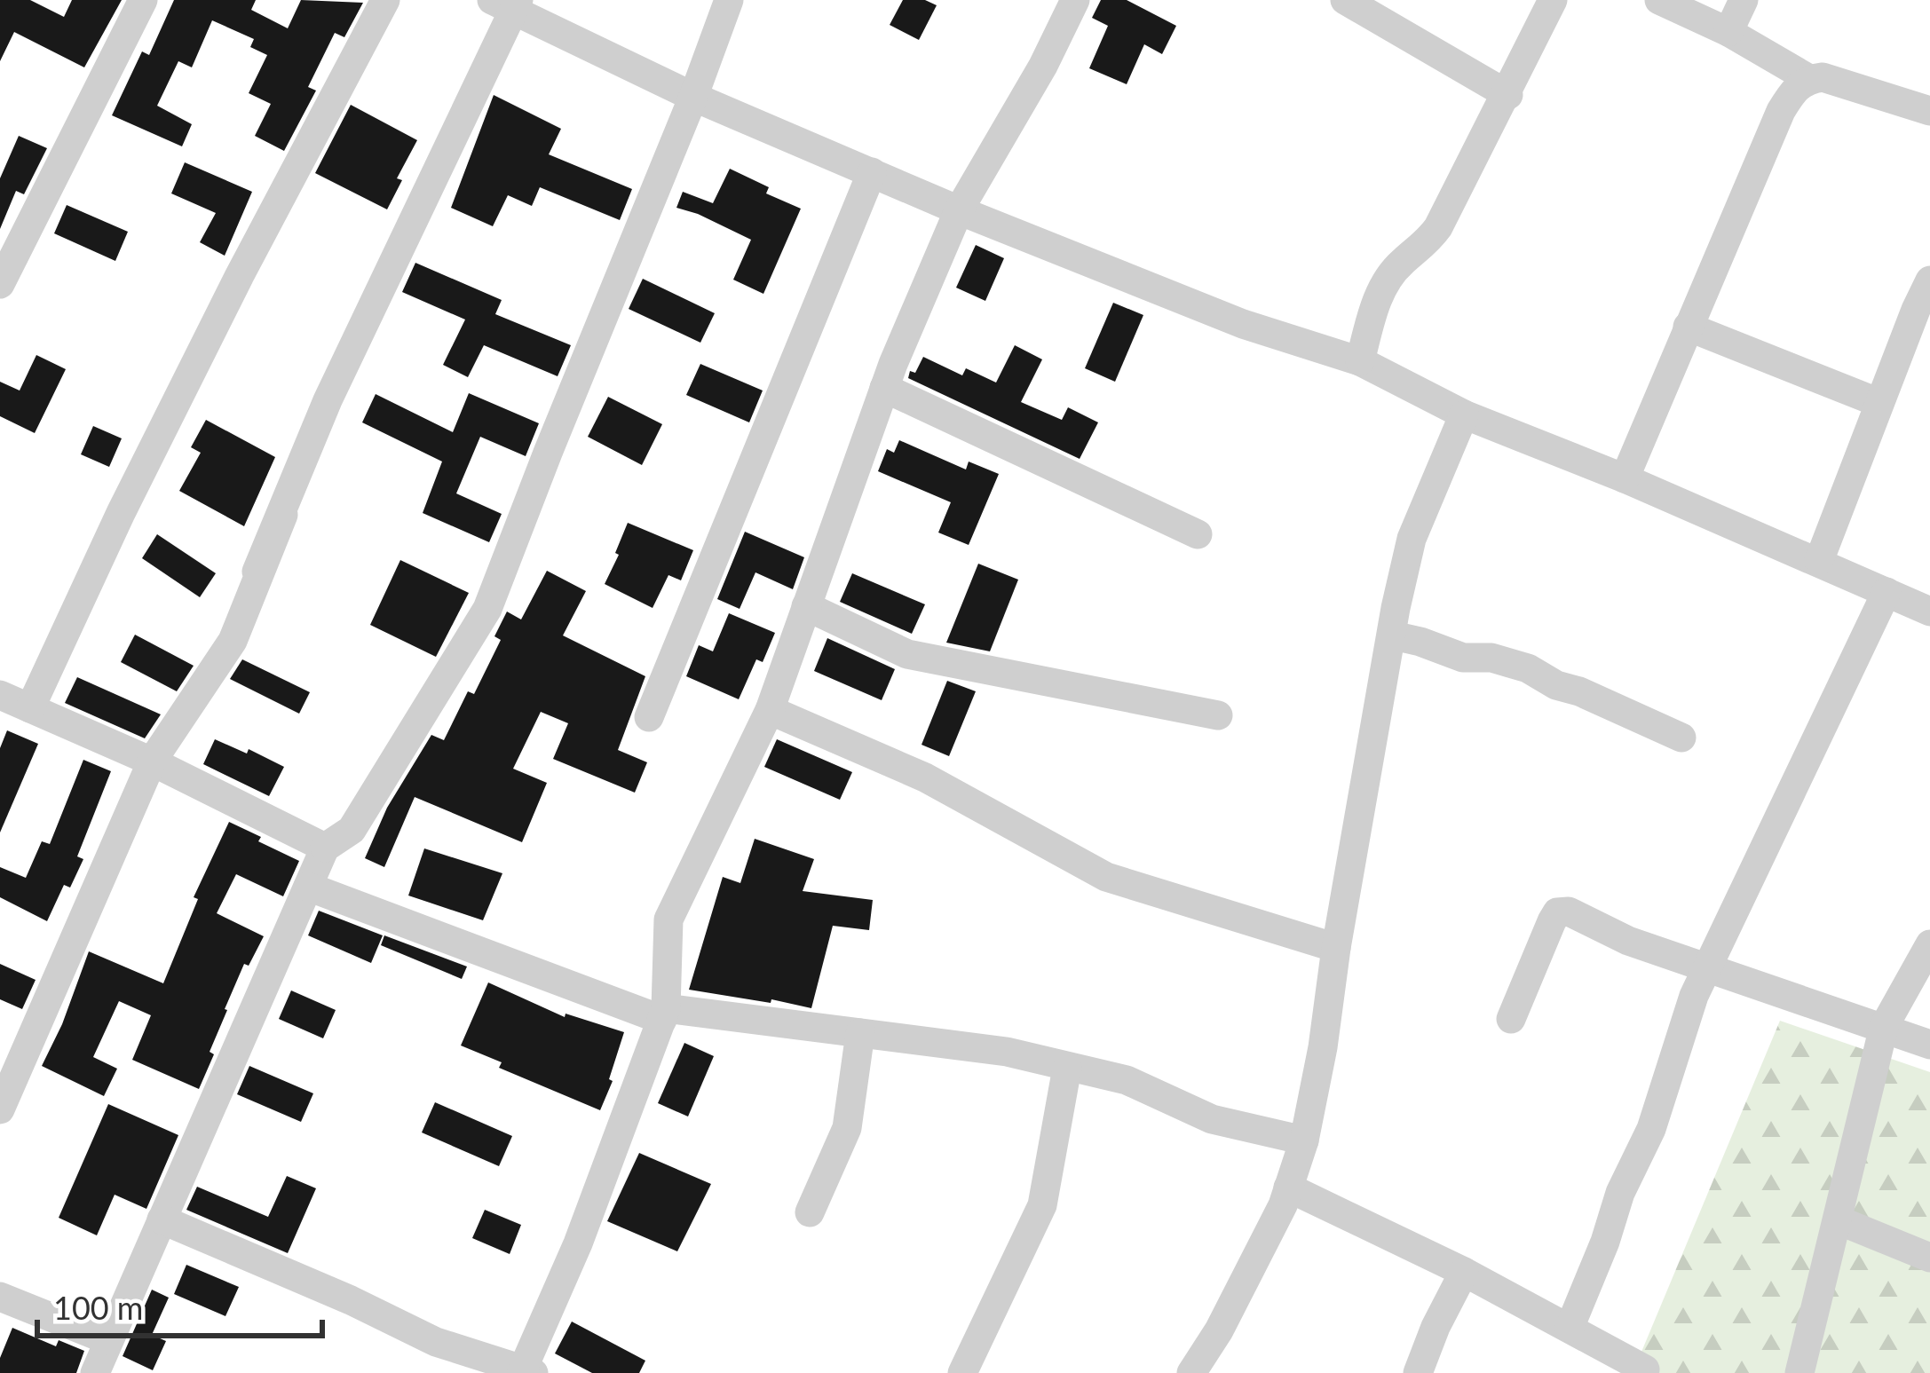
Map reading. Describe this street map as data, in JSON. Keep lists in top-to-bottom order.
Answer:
{
  "scale_bar": "100 m"
}
